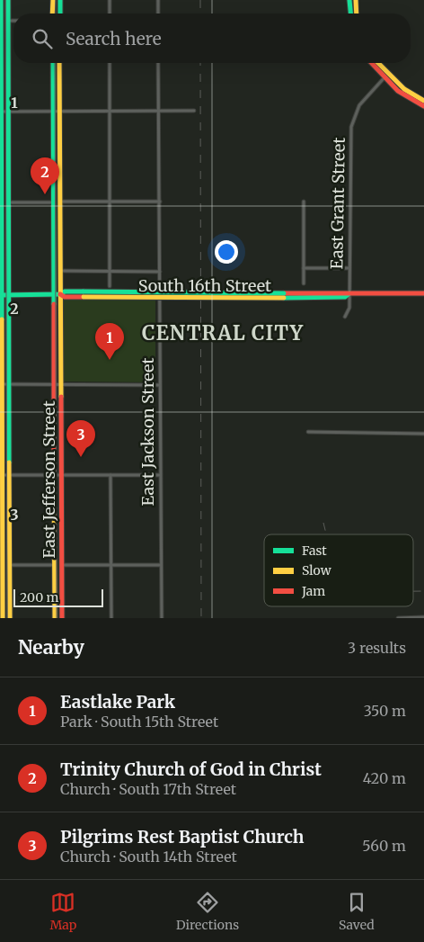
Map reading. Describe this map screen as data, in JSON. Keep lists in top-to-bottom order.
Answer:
{
  "streets": {
    "main road": ["South 16th Street", "East Jefferson Street"],
    "street": ["East Grant Street", "East Jackson Street"]
  },
  "crossings": [
    ["East Grant Street", "South 16th Street"],
    ["South 16th Street", "East Jefferson Street"]
  ],
  "districts": ["CENTRAL CITY"],
  "legend": ["Fast", "Slow", "Jam"],
  "scale_bar": "200 m",
  "page": {
    "search": "Search here",
    "pins": ["2", "1", "3"],
    "scale": "200 m",
    "heading": ["Nearby", "3 results"],
    "list": [
      {
        "mark": "1",
        "name": "Eastlake Park",
        "note": "Park · South 15th Street",
        "value": "350 m"
      },
      {
        "mark": "2",
        "name": "Trinity Church of God in Christ",
        "note": "Church · South 17th Street",
        "value": "420 m"
      },
      {
        "mark": "3",
        "name": "Pilgrims Rest Baptist Church",
        "note": "Church · South 14th Street",
        "value": "560 m"
      }
    ],
    "nav": ["Map", "Directions", "Saved"]
  },
  "grid": {
    "rows": ["1", "2", "3"]
  }
}
